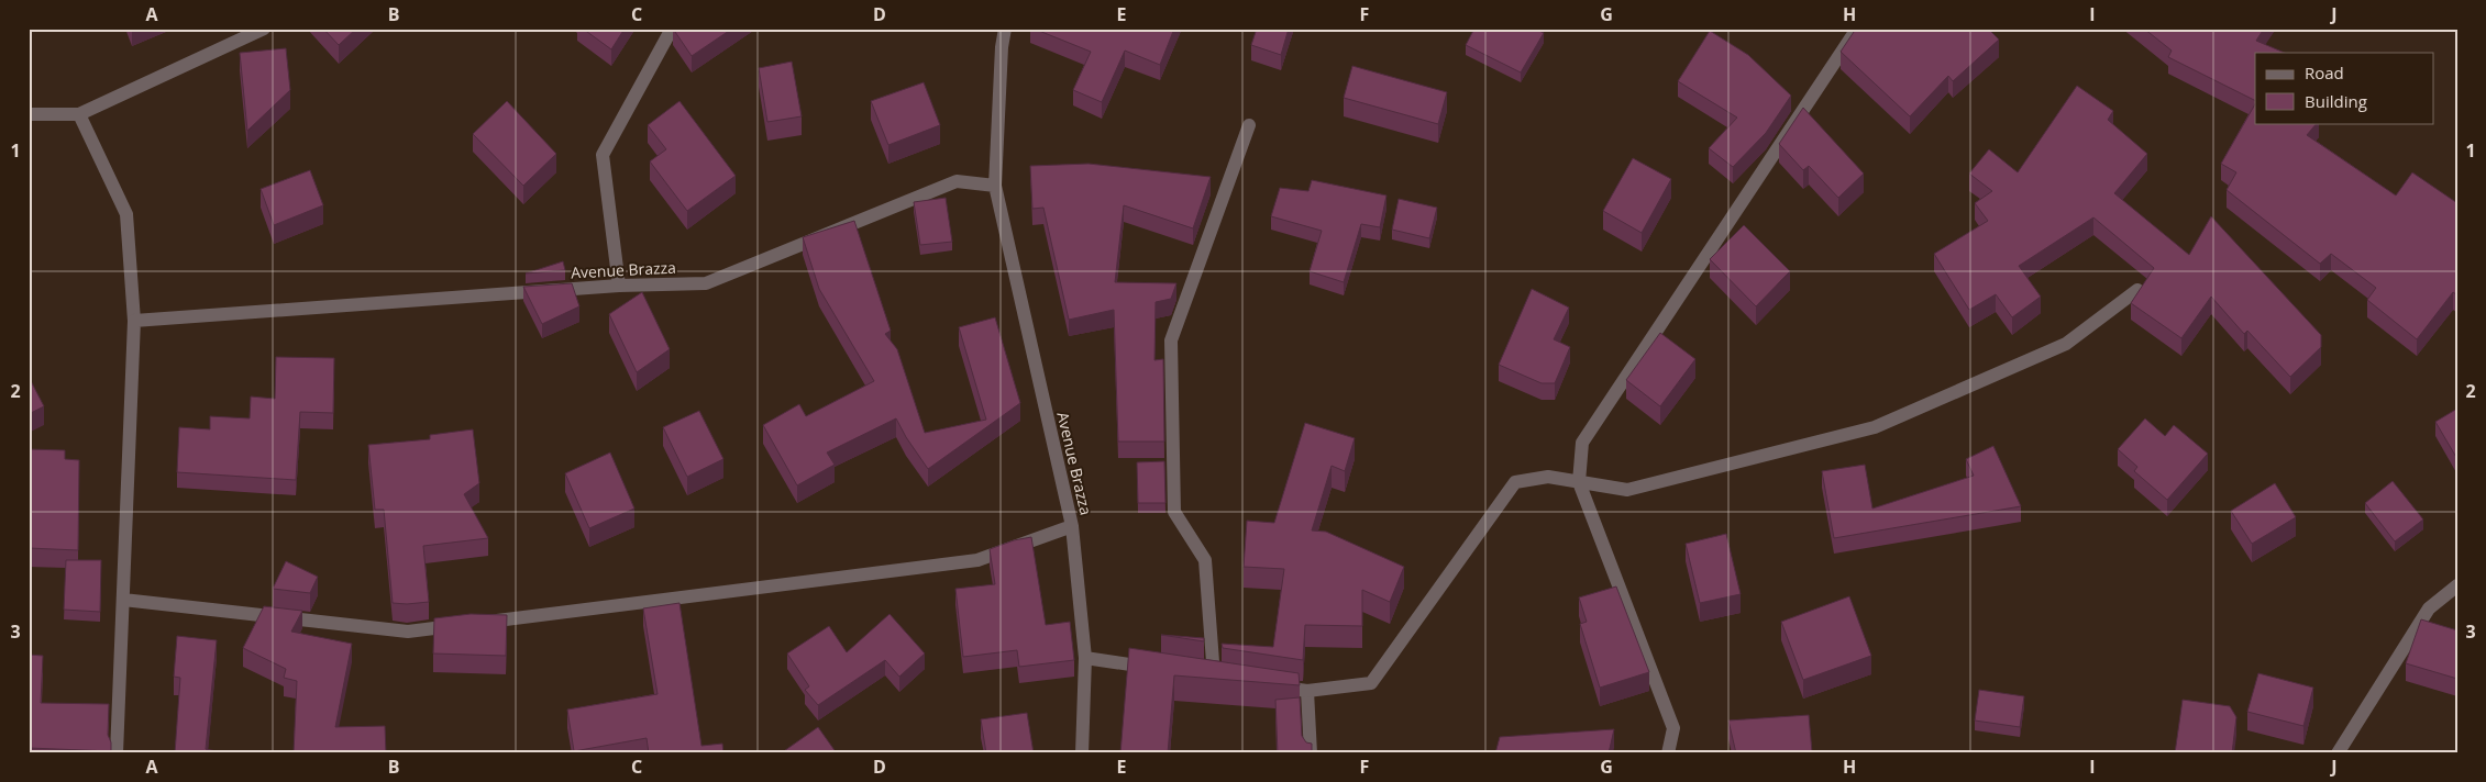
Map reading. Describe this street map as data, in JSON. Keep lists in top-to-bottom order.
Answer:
{
  "streets": {
    "street": ["Avenue Brazza"]
  },
  "legend": ["Road", "Building"],
  "grid": {
    "columns": [
      "A",
      "B",
      "C",
      "D",
      "E",
      "F",
      "G",
      "H",
      "I",
      "J"
    ],
    "rows": ["1", "2", "3"]
  }
}
